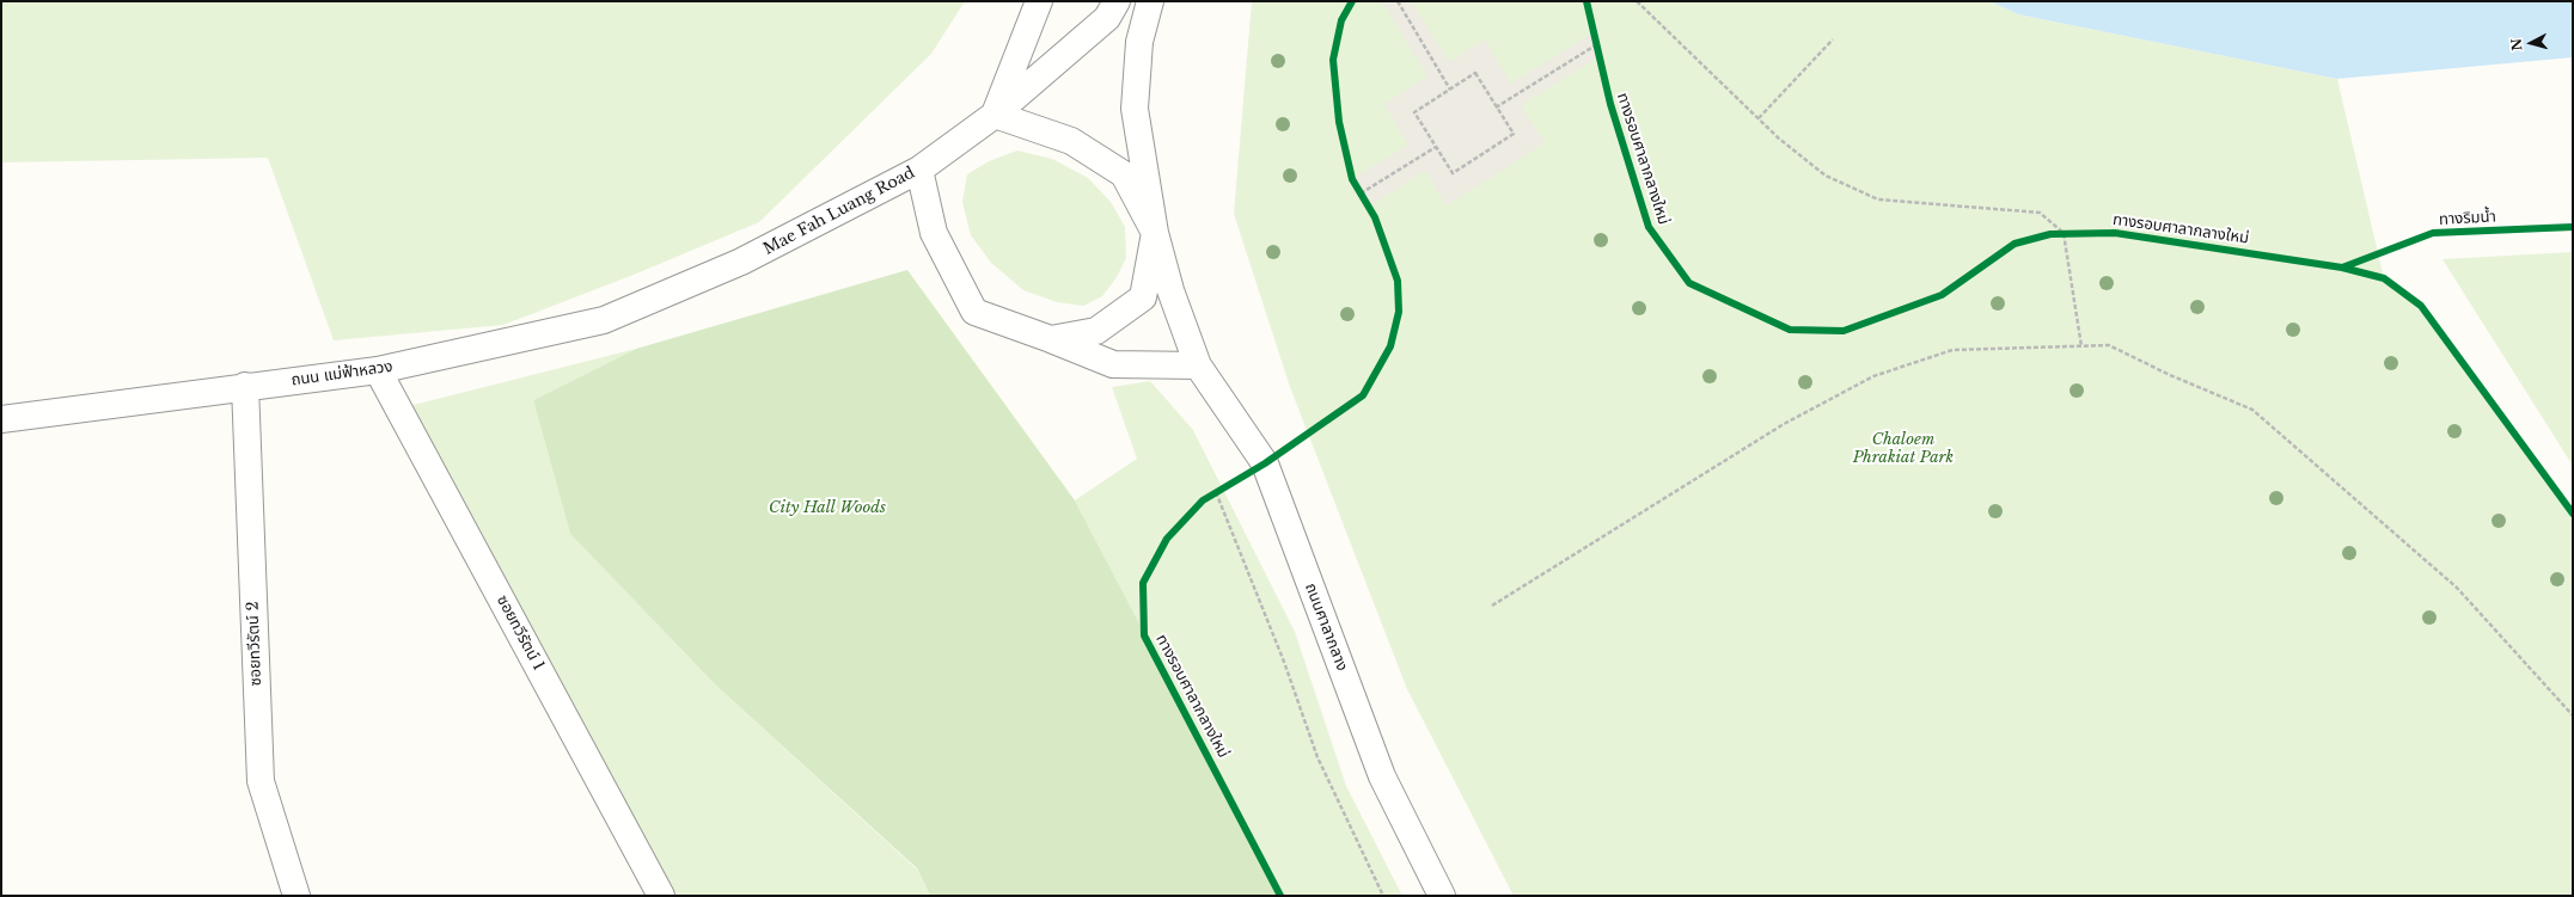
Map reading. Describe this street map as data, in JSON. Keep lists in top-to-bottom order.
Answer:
{
  "streets": {
    "street": [
      "Mae Fah Luang Road",
      "ถนน แม่ฟ้าหลวง",
      "ถนนศาลากลาง",
      "ซอยทวีรัตน์ 1",
      "ซอยทวีรัตน์ 2"
    ],
    "cycle path": ["ทางรอบศาลากลางใหม่", "ทางริมน้ำ"]
  },
  "crossings": [
    ["Mae Fah Luang Road", "ถนน แม่ฟ้าหลวง"],
    ["ถนน แม่ฟ้าหลวง", "ซอยทวีรัตน์ 1"],
    ["ถนน แม่ฟ้าหลวง", "ซอยทวีรัตน์ 2"]
  ],
  "parks": ["Chaloem Phrakiat Park", "City Hall Woods"],
  "north": "left"
}
